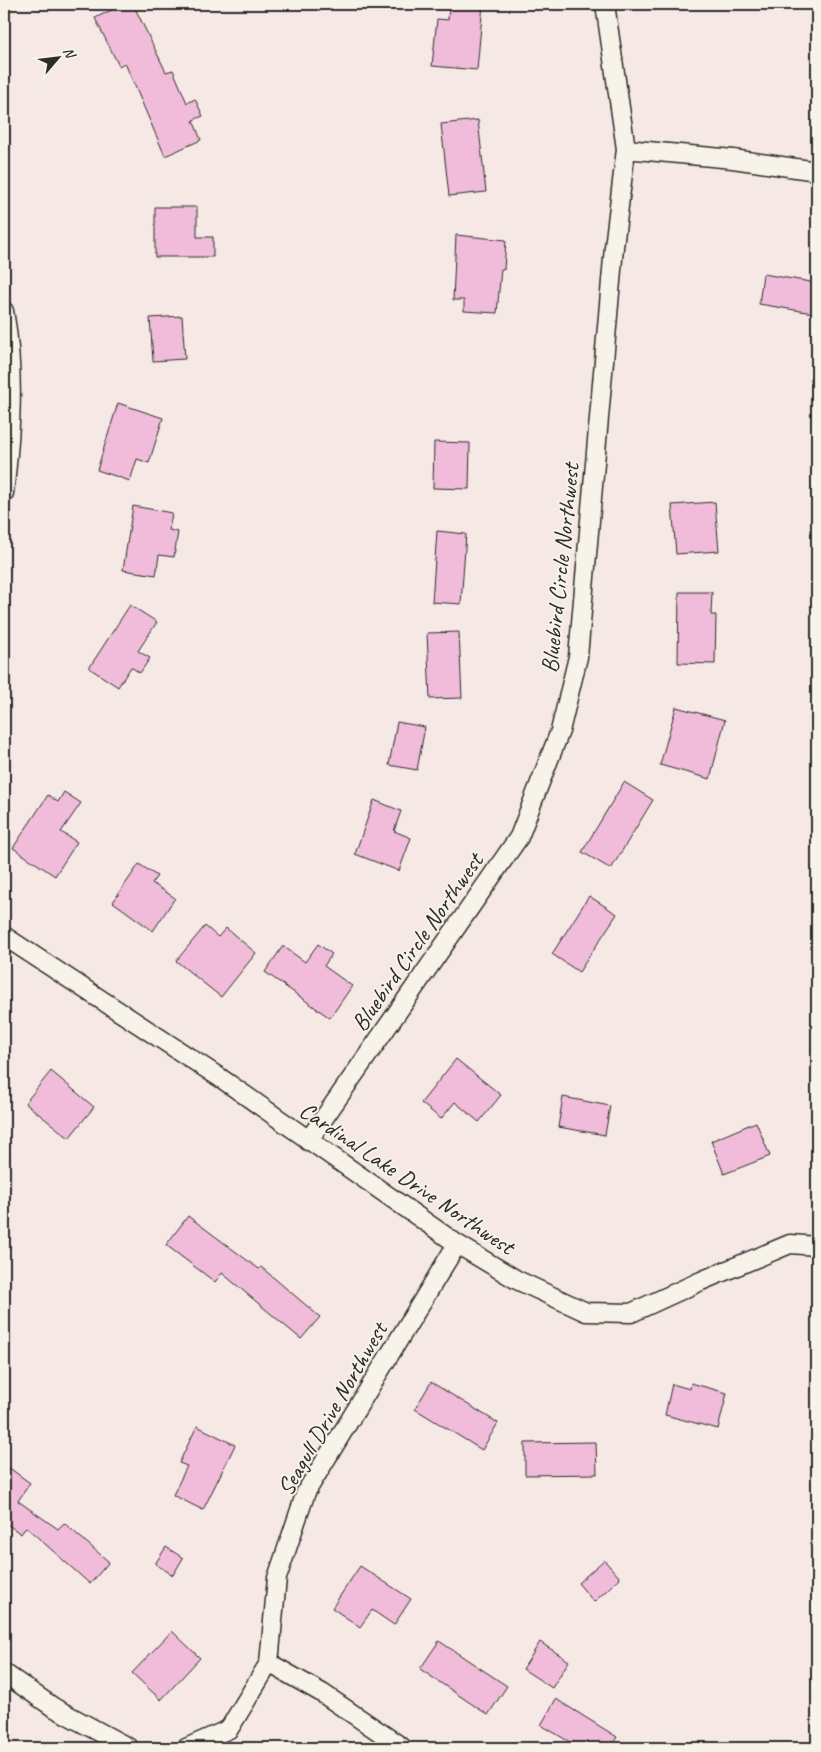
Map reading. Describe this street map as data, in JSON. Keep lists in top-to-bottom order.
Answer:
{
  "streets": {
    "street": ["Bluebird Circle Northwest", "Cardinal Lake Drive Northwest", "Seagull Drive Northwest"]
  },
  "crossings": [
    ["Bluebird Circle Northwest", "Cardinal Lake Drive Northwest"],
    ["Cardinal Lake Drive Northwest", "Seagull Drive Northwest"]
  ],
  "north": "top right"
}
